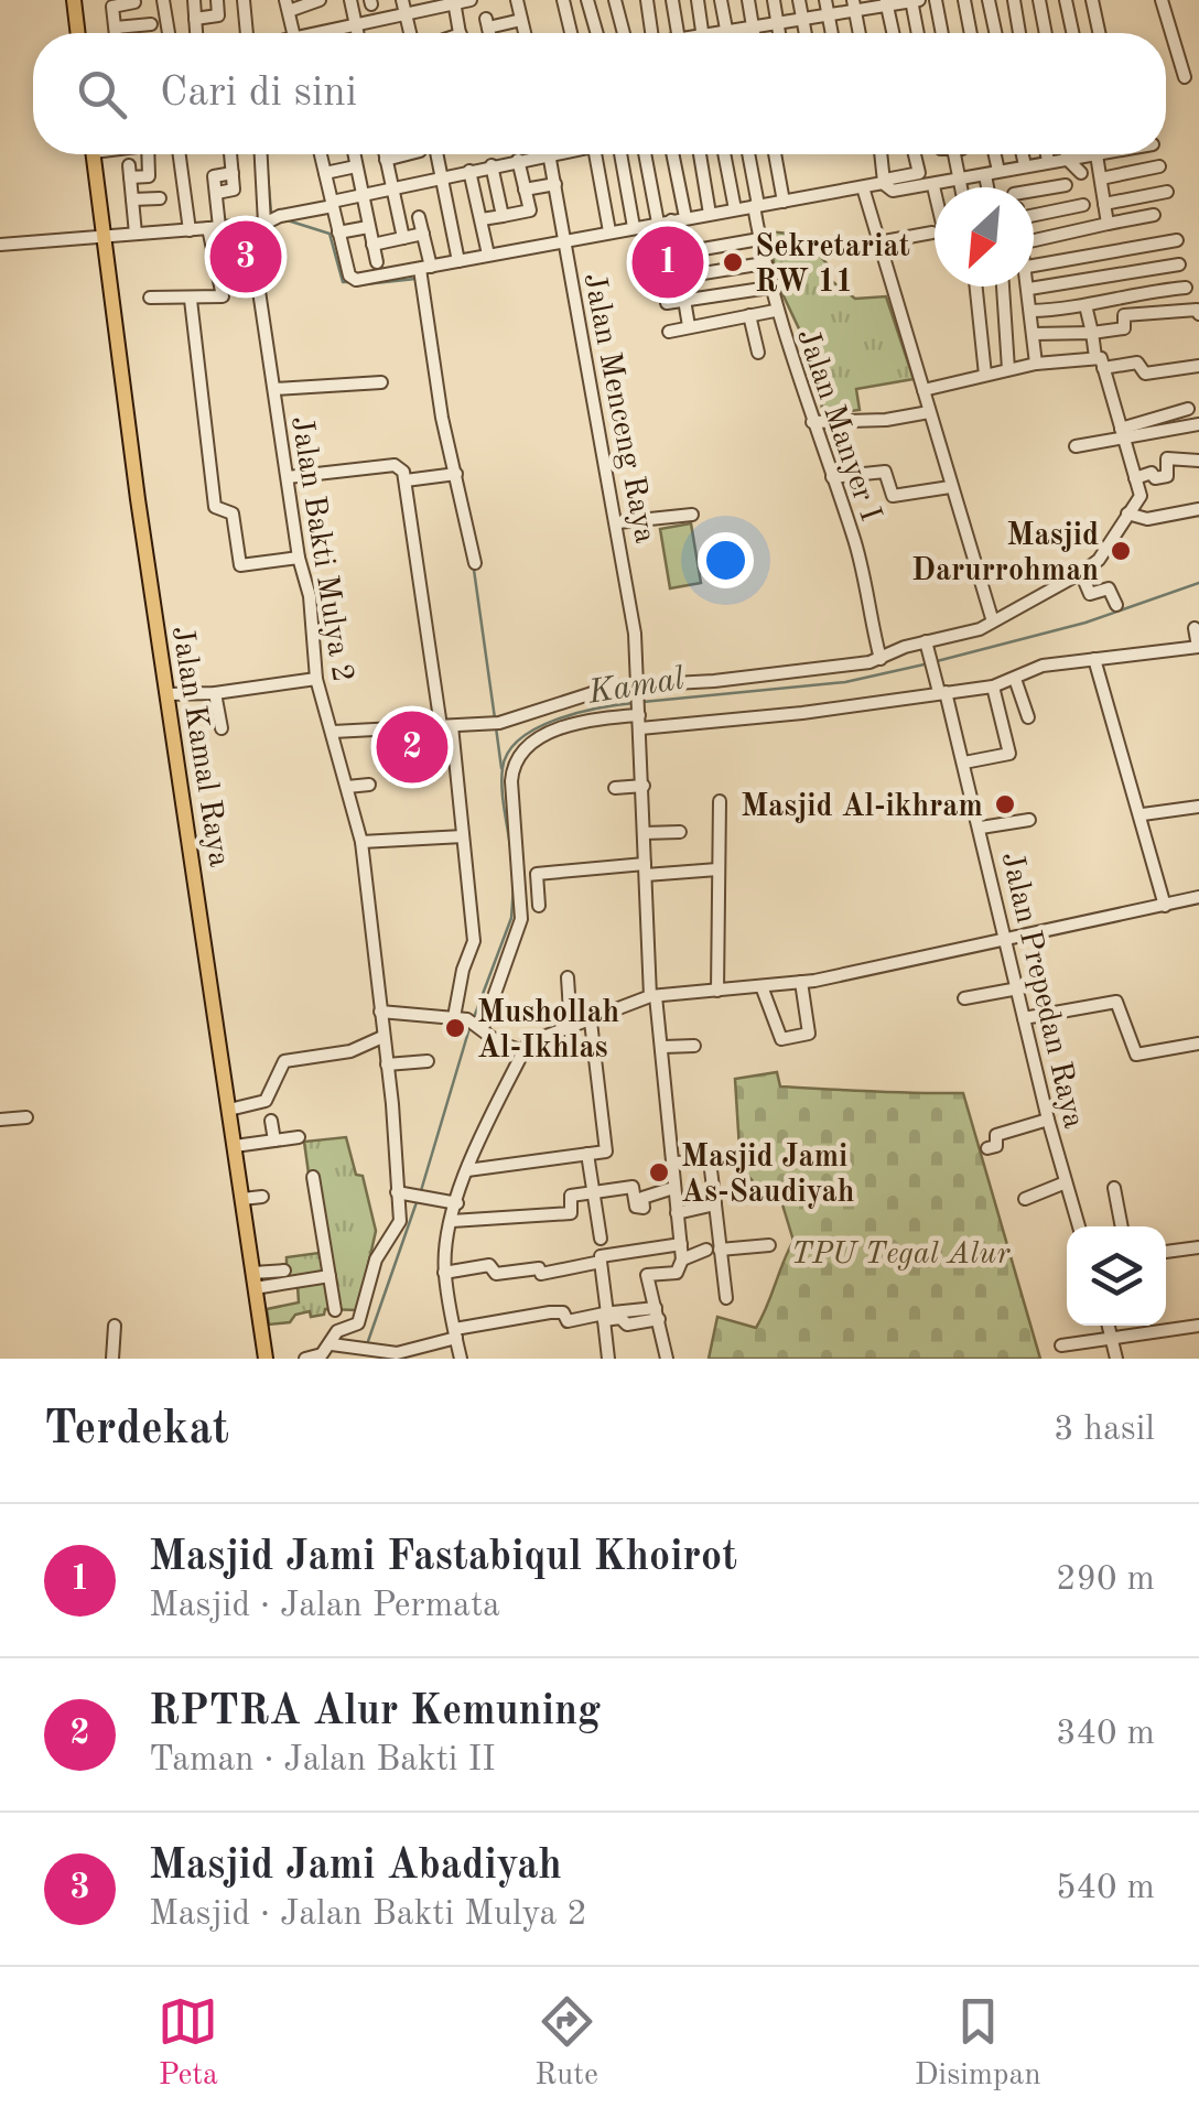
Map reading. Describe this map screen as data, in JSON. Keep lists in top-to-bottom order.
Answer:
{
  "streets": {
    "main road": ["Jalan Kamal Raya"],
    "street": [
      "Jalan Menceng Raya",
      "Jalan Manyer I",
      "Jalan Bakti Mulya 2",
      "Jalan Prepedan Raya"
    ]
  },
  "water": ["Kamal"],
  "parks": ["TPU Tegal Alur"],
  "places": [
    "Sekretariat RW 11",
    "Masjid Darurrohman",
    "Masjid Al-ikhram",
    "Mushollah Al-Ikhlas",
    "Masjid Jami As-Saudiyah"
  ],
  "north": "bottom left",
  "page": {
    "search": "Cari di sini",
    "pins": ["3", "1", "2"],
    "heading": ["Terdekat", "3 hasil"],
    "list": [
      {
        "mark": "1",
        "name": "Masjid Jami Fastabiqul Khoirot",
        "note": "Masjid · Jalan Permata",
        "value": "290 m"
      },
      {
        "mark": "2",
        "name": "RPTRA Alur Kemuning",
        "note": "Taman · Jalan Bakti II",
        "value": "340 m"
      },
      {
        "mark": "3",
        "name": "Masjid Jami Abadiyah",
        "note": "Masjid · Jalan Bakti Mulya 2",
        "value": "540 m"
      }
    ],
    "nav": ["Peta", "Rute", "Disimpan"]
  }
}
